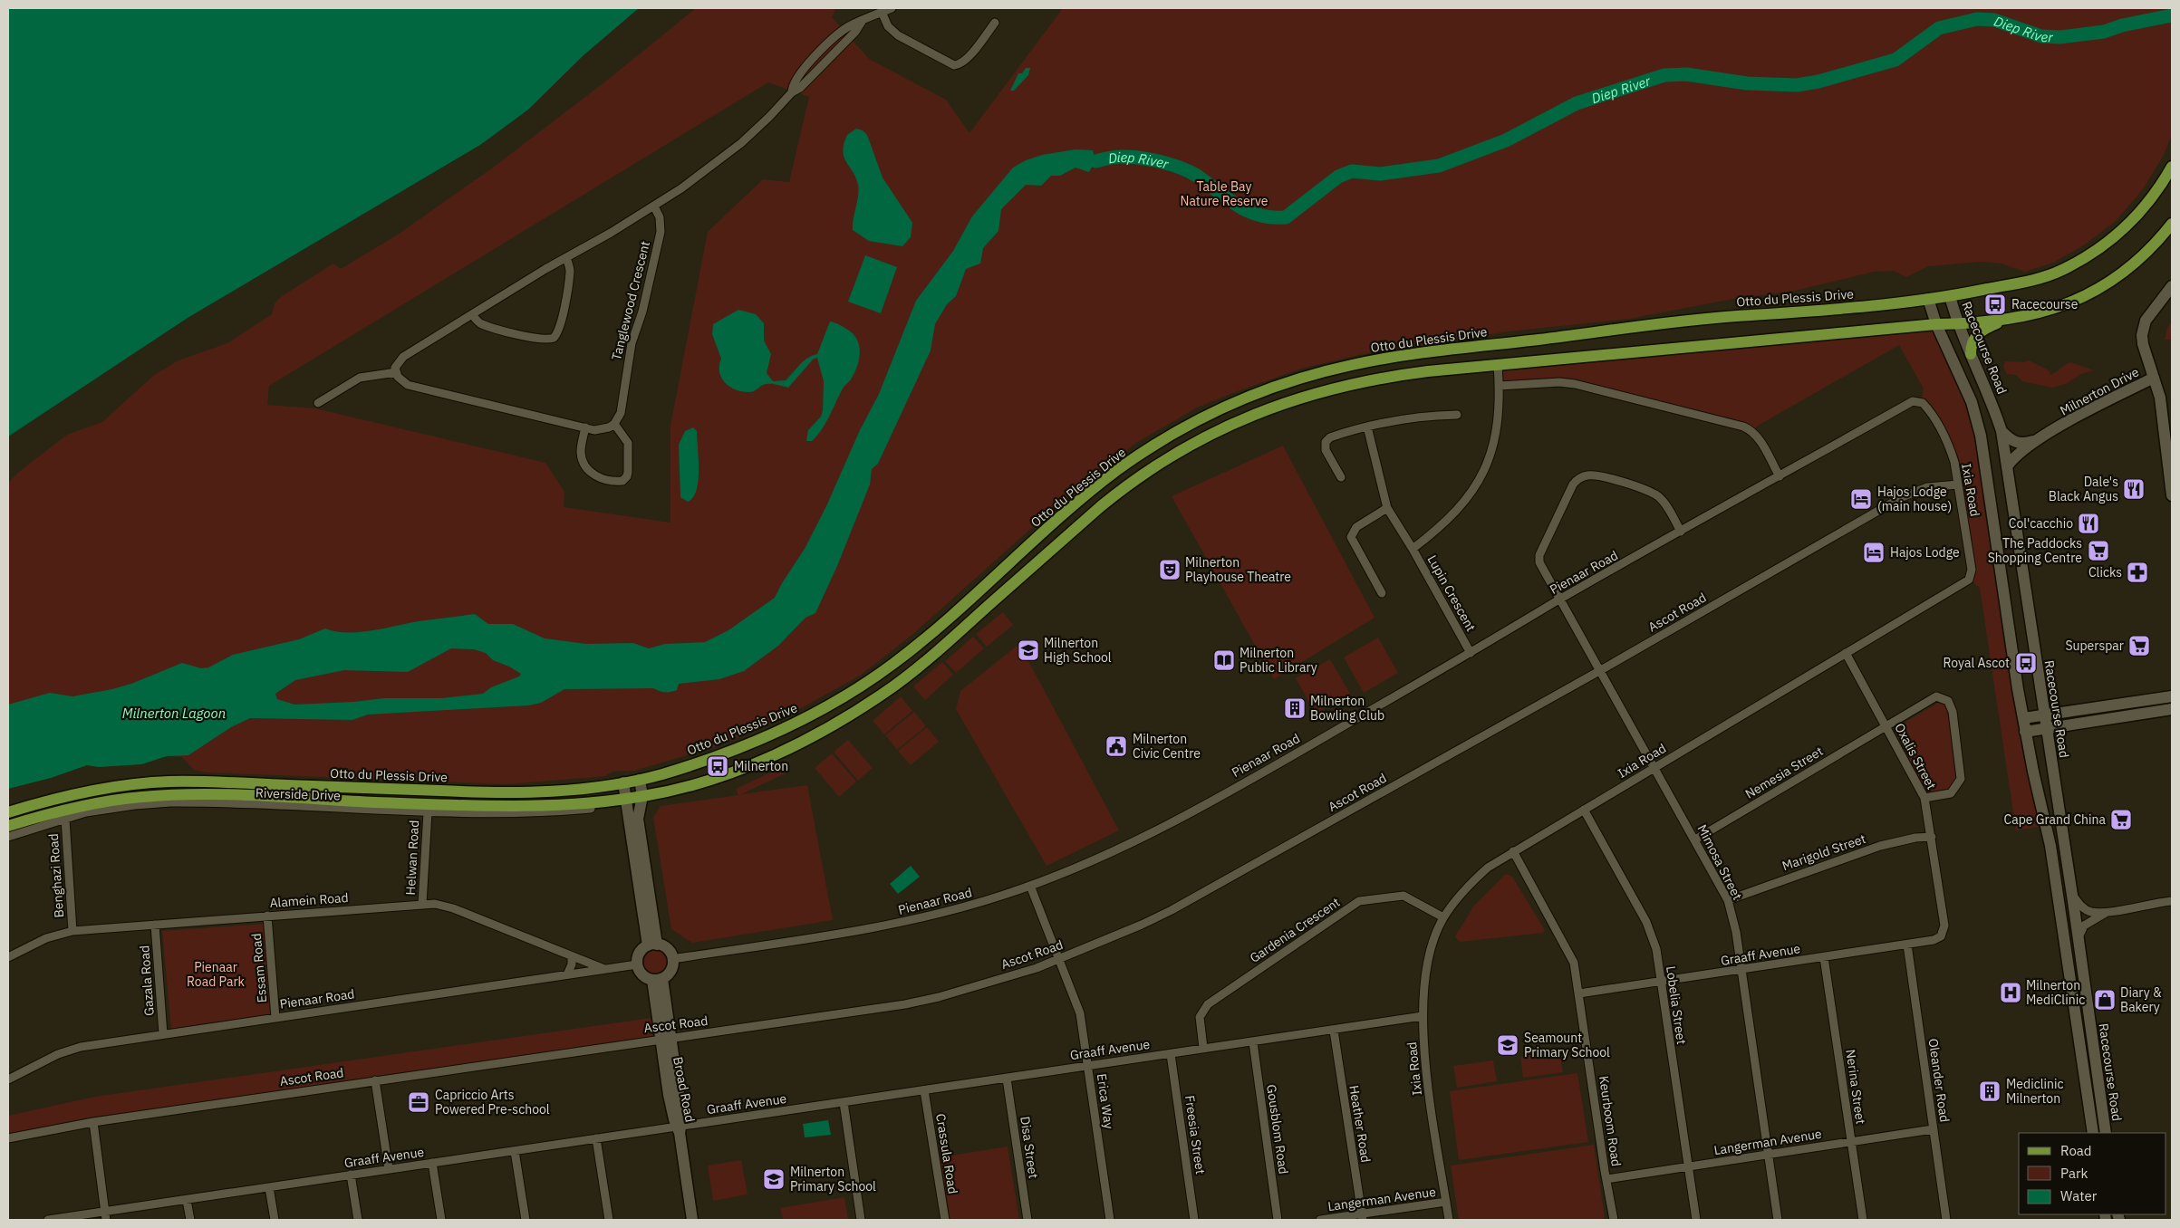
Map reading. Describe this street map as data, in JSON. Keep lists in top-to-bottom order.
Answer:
{
  "streets": {
    "main road": [
      "Otto du Plessis Drive",
      "Racecourse Road",
      "Milnerton Drive",
      "Broad Road"
    ],
    "street": [
      "Tanglewood Crescent",
      "Ixia Road",
      "Pienaar Road",
      "Lupin Crescent",
      "Ascot Road",
      "Oxalis Street",
      "Nemesia Street",
      "Riverside Drive",
      "Marigold Street",
      "Helwan Road",
      "Mimosa Street",
      "Benghazi Road",
      "Alamein Road",
      "Gardenia Crescent",
      "Graaff Avenue",
      "Essam Road",
      "Gazala Road",
      "Lobelia Street",
      "Oleander Road",
      "Nerina Street",
      "Erica Way",
      "Keurboom Road",
      "Heather Road",
      "Gousblom Road",
      "Freesia Street",
      "Langerman Avenue",
      "Disa Street",
      "Crassula Road"
    ]
  },
  "crossings": [
    ["Otto du Plessis Drive", "Racecourse Road"],
    ["Racecourse Road", "Milnerton Drive"],
    ["Ixia Road", "Pienaar Road"],
    ["Ixia Road", "Ascot Road"],
    ["Ixia Road", "Oxalis Street"],
    ["Ixia Road", "Mimosa Street"],
    ["Ixia Road", "Gardenia Crescent"],
    ["Ixia Road", "Graaff Avenue"],
    ["Ixia Road", "Lobelia Street"],
    ["Ixia Road", "Keurboom Road"],
    ["Ixia Road", "Langerman Avenue"],
    ["Pienaar Road", "Lupin Crescent"],
    ["Pienaar Road", "Mimosa Street"],
    ["Pienaar Road", "Alamein Road"],
    ["Pienaar Road", "Essam Road"],
    ["Pienaar Road", "Gazala Road"],
    ["Pienaar Road", "Broad Road"],
    ["Pienaar Road", "Erica Way"],
    ["Ascot Road", "Mimosa Street"],
    ["Ascot Road", "Broad Road"],
    ["Ascot Road", "Erica Way"],
    ["Oxalis Street", "Nemesia Street"],
    ["Oxalis Street", "Marigold Street"],
    ["Oxalis Street", "Graaff Avenue"],
    ["Nemesia Street", "Mimosa Street"],
    ["Riverside Drive", "Helwan Road"],
    ["Riverside Drive", "Benghazi Road"],
    ["Marigold Street", "Mimosa Street"],
    ["Helwan Road", "Alamein Road"],
    ["Mimosa Street", "Graaff Avenue"],
    ["Mimosa Street", "Langerman Avenue"],
    ["Benghazi Road", "Alamein Road"],
    ["Alamein Road", "Essam Road"],
    ["Alamein Road", "Gazala Road"],
    ["Gardenia Crescent", "Graaff Avenue"],
    ["Graaff Avenue", "Lobelia Street"],
    ["Graaff Avenue", "Oleander Road"],
    ["Graaff Avenue", "Nerina Street"],
    ["Graaff Avenue", "Broad Road"],
    ["Graaff Avenue", "Erica Way"],
    ["Graaff Avenue", "Keurboom Road"],
    ["Graaff Avenue", "Heather Road"],
    ["Graaff Avenue", "Gousblom Road"],
    ["Graaff Avenue", "Freesia Street"],
    ["Graaff Avenue", "Disa Street"],
    ["Graaff Avenue", "Crassula Road"],
    ["Lobelia Street", "Langerman Avenue"],
    ["Oleander Road", "Langerman Avenue"],
    ["Nerina Street", "Langerman Avenue"],
    ["Keurboom Road", "Langerman Avenue"],
    ["Heather Road", "Langerman Avenue"]
  ],
  "water": ["Diep River", "Milnerton Lagoon"],
  "parks": ["Table Bay Nature Reserve", "Pienaar Road Park"],
  "places": {
    "bus stop": ["Racecourse", "Royal Ascot", "Milnerton"],
    "restaurant": ["Dale's Black Angus", "Col'cacchio"],
    "hotel": ["Hajos Lodge (main house)", "Hajos Lodge"],
    "supermarket": ["The Paddocks Shopping Centre", "Superspar", "Cape Grand China"],
    "theatre": ["Milnerton Playhouse Theatre"],
    "pharmacy": ["Clicks"],
    "school or university": ["Milnerton High School", "Seamount Primary School", "Milnerton Primary School"],
    "library": ["Milnerton Public Library"],
    "building": ["Milnerton Bowling Club", "Mediclinic Milnerton"],
    "public building": ["Milnerton Civic Centre"],
    "hospital": ["Milnerton MediClinic"],
    "shop": ["Diary & Bakery"],
    "office": ["Capriccio Arts Powered Pre-school"]
  },
  "legend": ["Road", "Park", "Water"]
}
